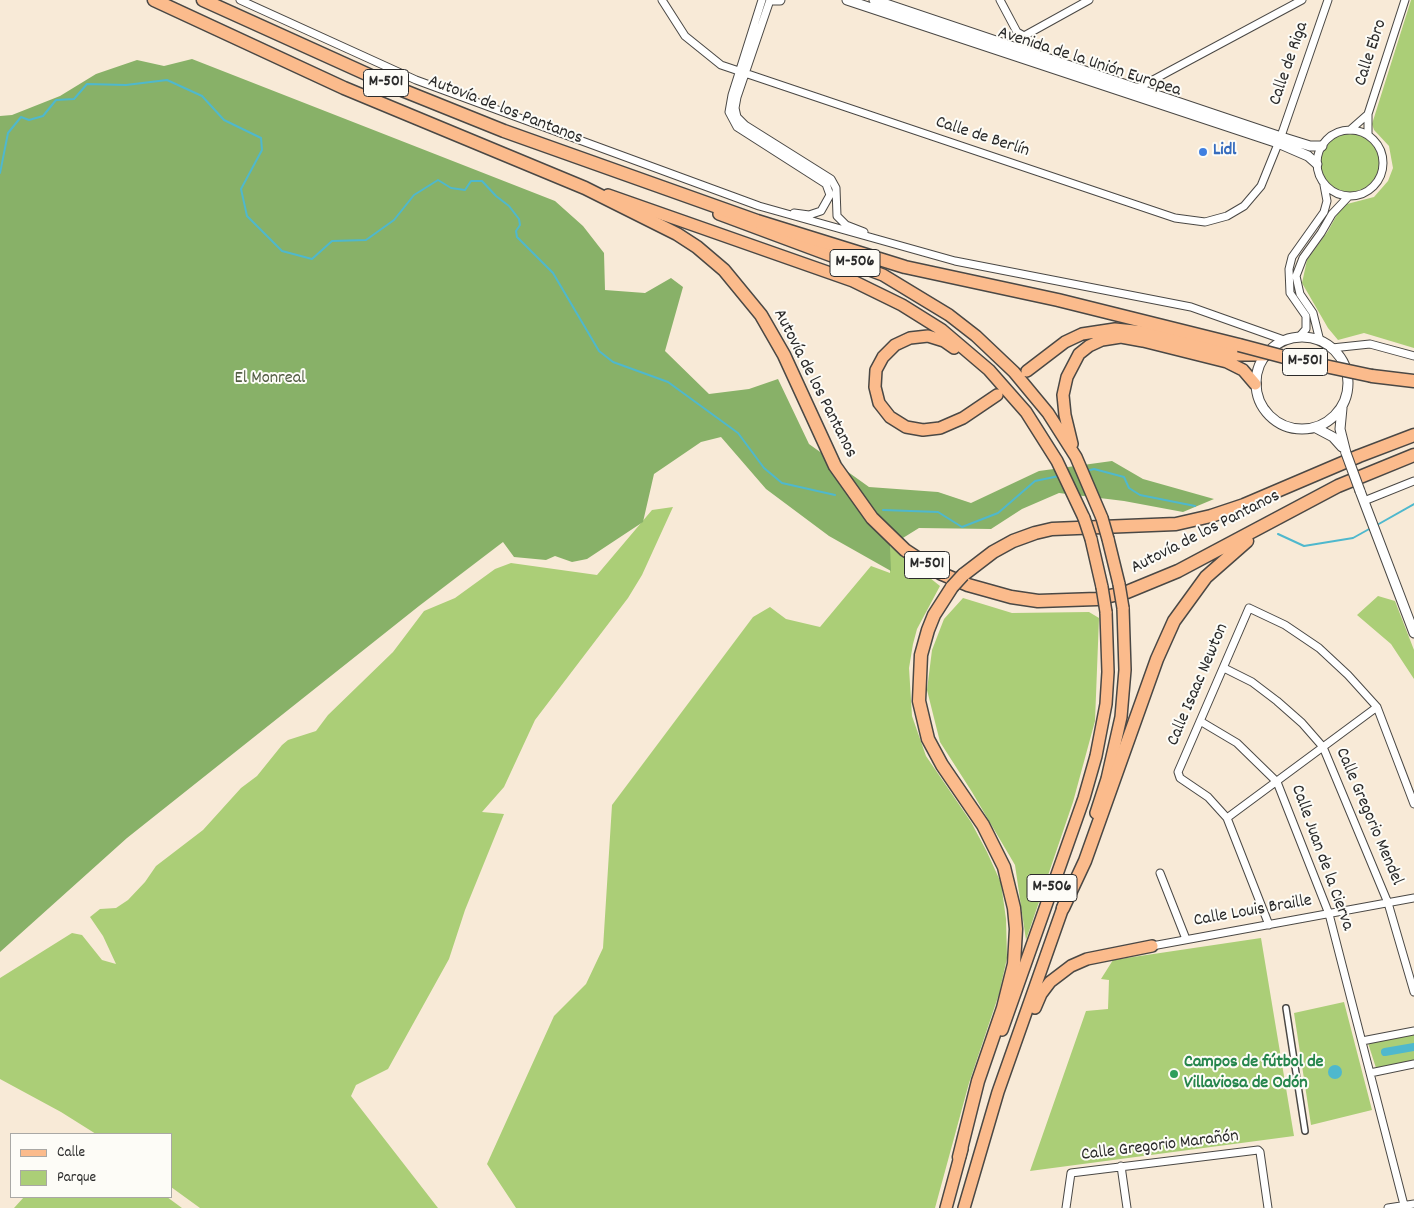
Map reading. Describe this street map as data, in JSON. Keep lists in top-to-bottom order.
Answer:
{
  "streets": {
    "highway": ["M-501", "Autovía de los Pantanos"],
    "main road": ["M-506"],
    "street": [
      "Calle Ebro",
      "Avenida de la Unión Europea",
      "Calle de Riga",
      "Calle de Berlín",
      "Calle Isaac Newton",
      "Calle Gregorio Mendel",
      "Calle Juan de la Cierva",
      "Calle Louis Braille",
      "Calle Gregorio Marañón"
    ]
  },
  "crossings": [
    ["Calle Ebro", "Avenida de la Unión Europea"],
    ["Avenida de la Unión Europea", "Calle de Riga"],
    ["Avenida de la Unión Europea", "Calle de Berlín"],
    ["Calle de Riga", "Calle de Berlín"],
    ["Autovía de los Pantanos", "M-506"],
    ["Calle Isaac Newton", "Calle Gregorio Mendel"],
    ["Calle Isaac Newton", "Calle Juan de la Cierva"],
    ["Calle Gregorio Mendel", "Calle Louis Braille"],
    ["Calle Juan de la Cierva", "Calle Louis Braille"]
  ],
  "parks": ["El Monreal"],
  "places": ["Lidl", "Campos de fútbol de Villaviosa de Odón"],
  "legend": ["Calle", "Parque"]
}
